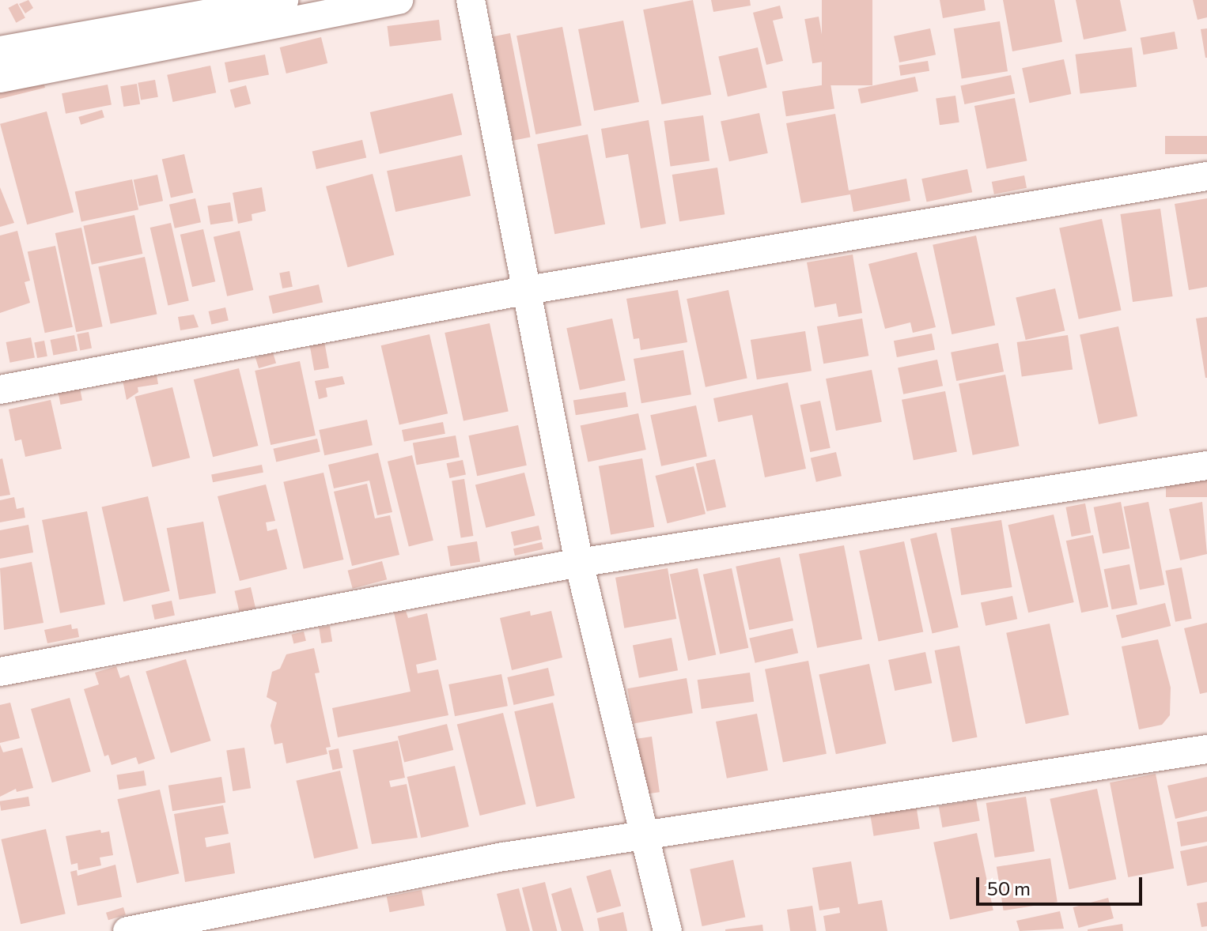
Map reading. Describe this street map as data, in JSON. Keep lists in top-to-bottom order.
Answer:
{
  "scale_bar": "50 m"
}
